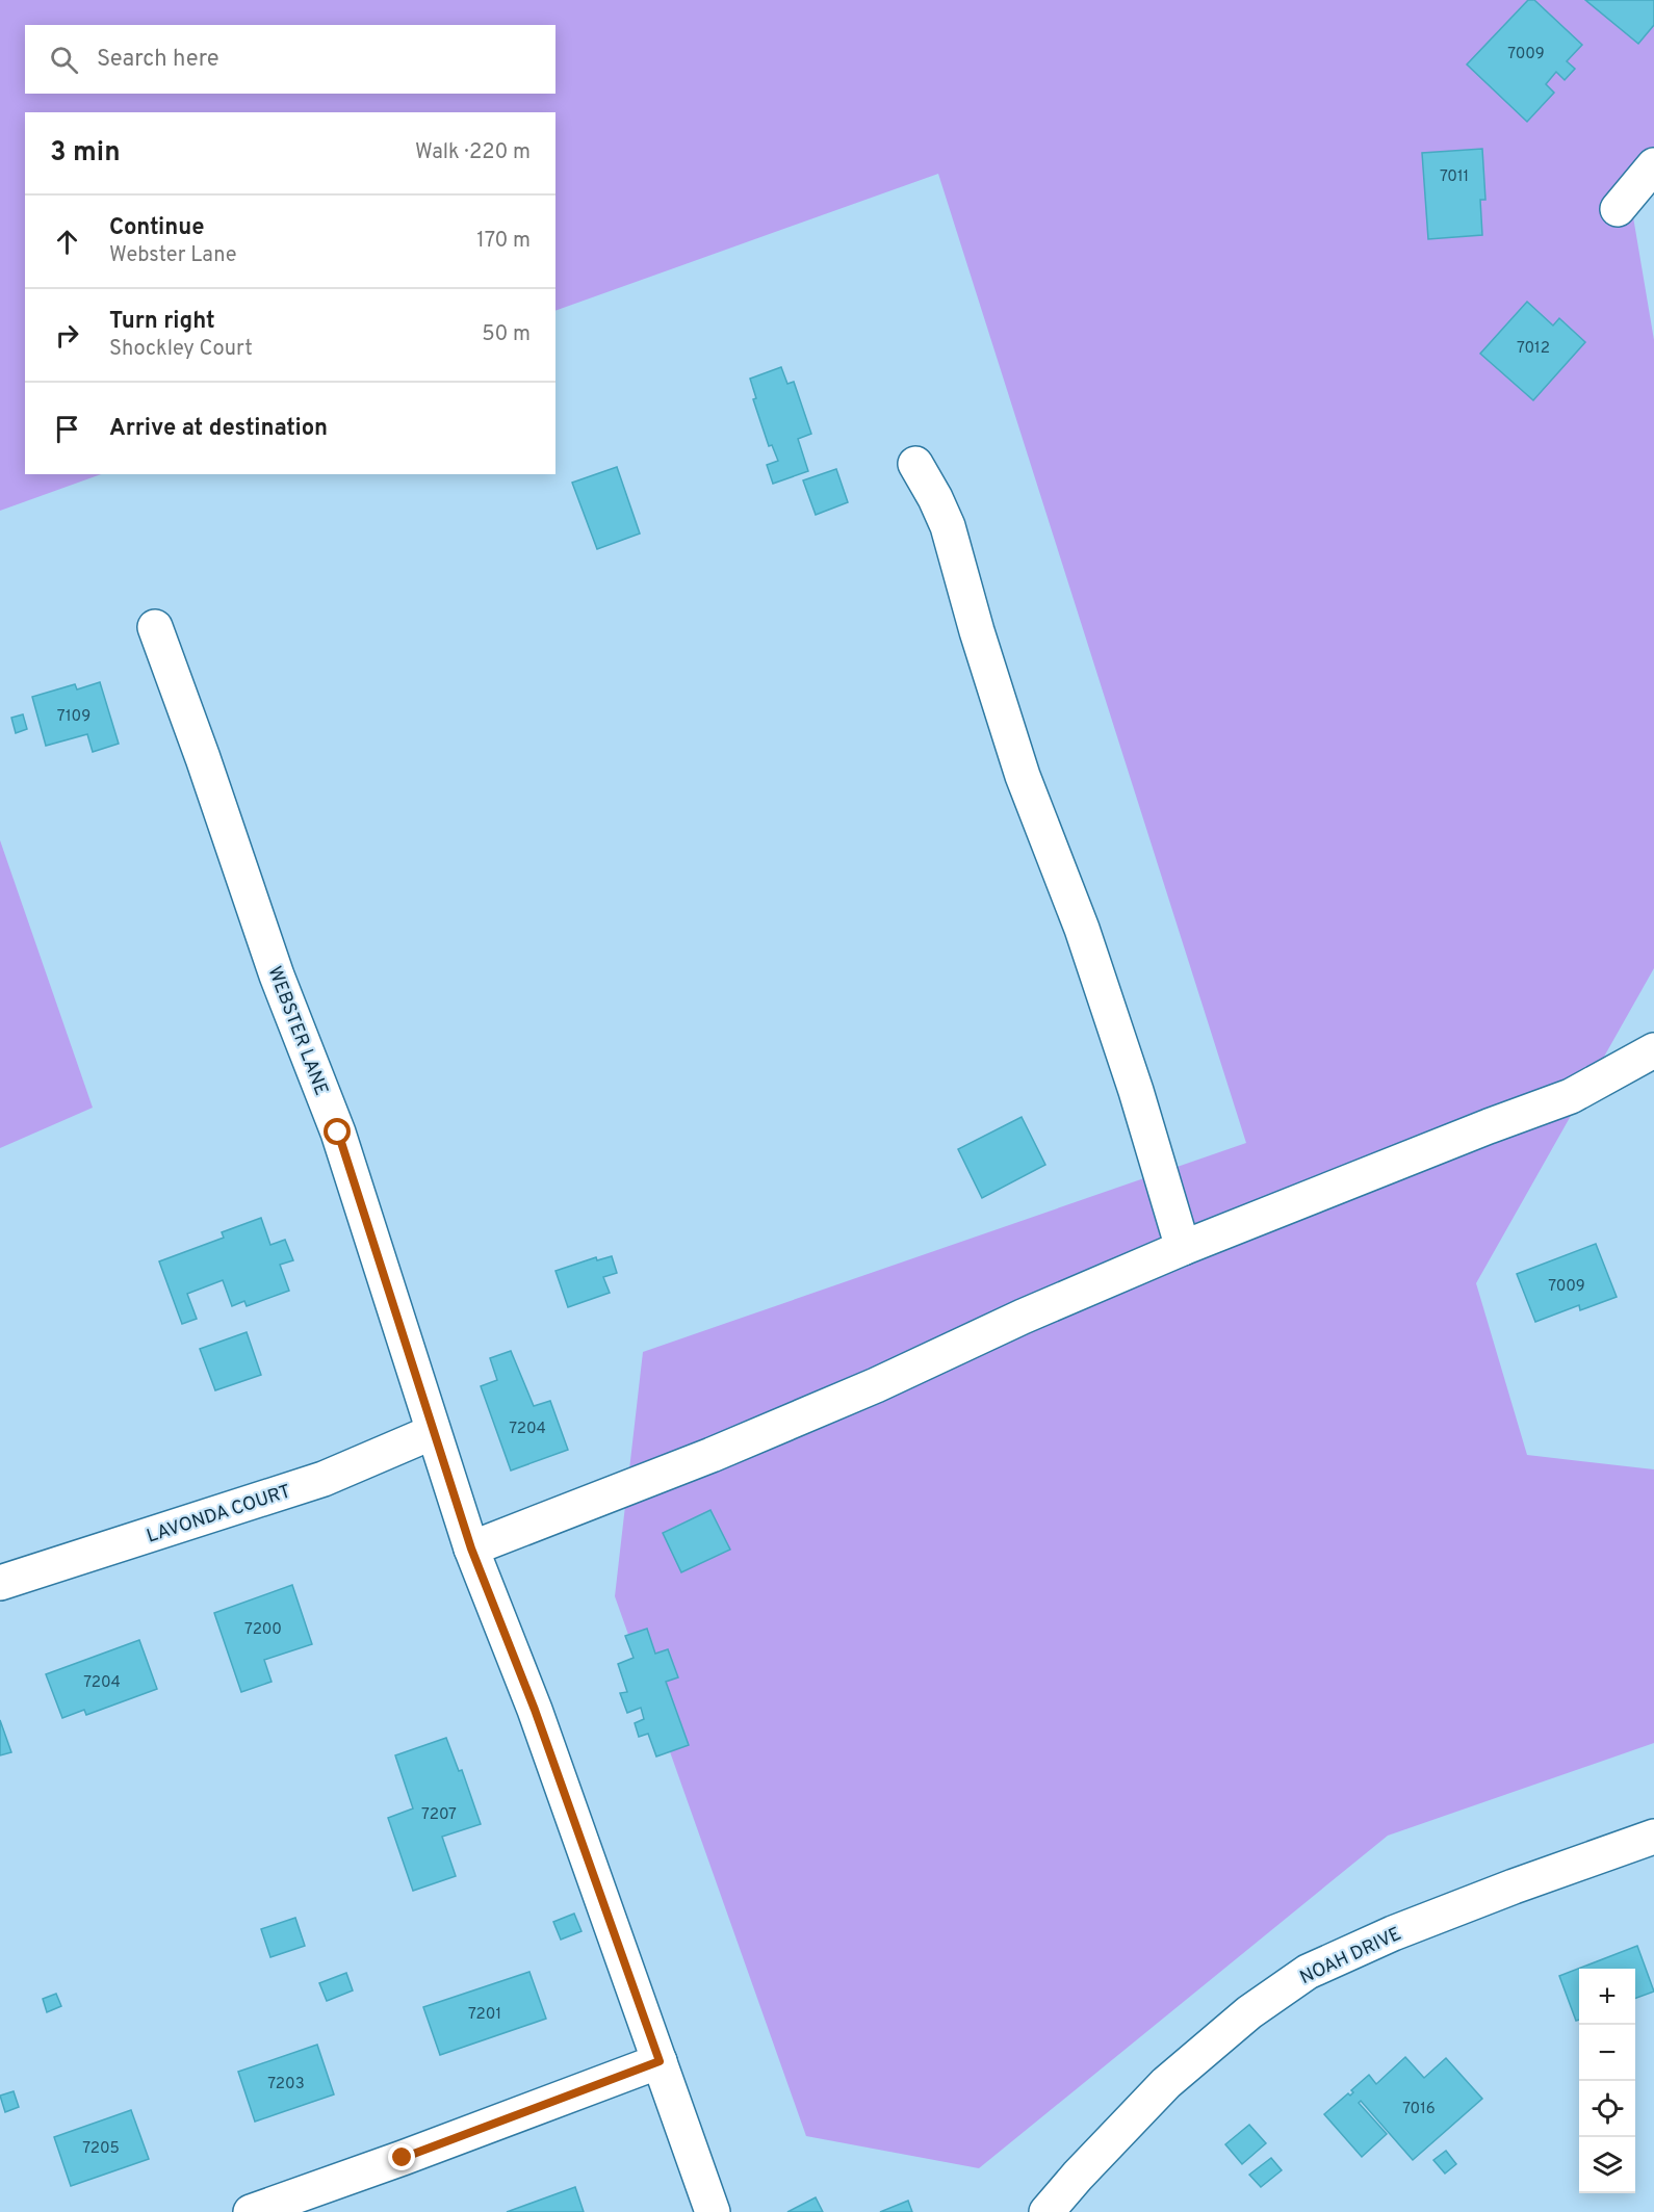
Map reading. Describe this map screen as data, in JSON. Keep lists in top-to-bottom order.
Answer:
{
  "streets": {
    "street": ["WEBSTER LANE", "LAVONDA COURT", "NOAH DRIVE"]
  },
  "crossings": [
    ["WEBSTER LANE", "LAVONDA COURT"]
  ],
  "house_numbers": [
    "7009",
    "7011",
    "7012",
    "7109",
    "7009",
    "7204",
    "7200",
    "7204",
    "7207",
    "7201",
    "7203",
    "7016",
    "7205"
  ],
  "page": {
    "search": "Search here",
    "heading": ["3 min", "Walk · 220 m"],
    "list": [
      ["Continue", "Webster Lane", "170 m"],
      ["Turn right", "Shockley Court", "50 m"],
      "Arrive at destination"
    ],
    "map_buttons": ["+", "−"]
  }
}
